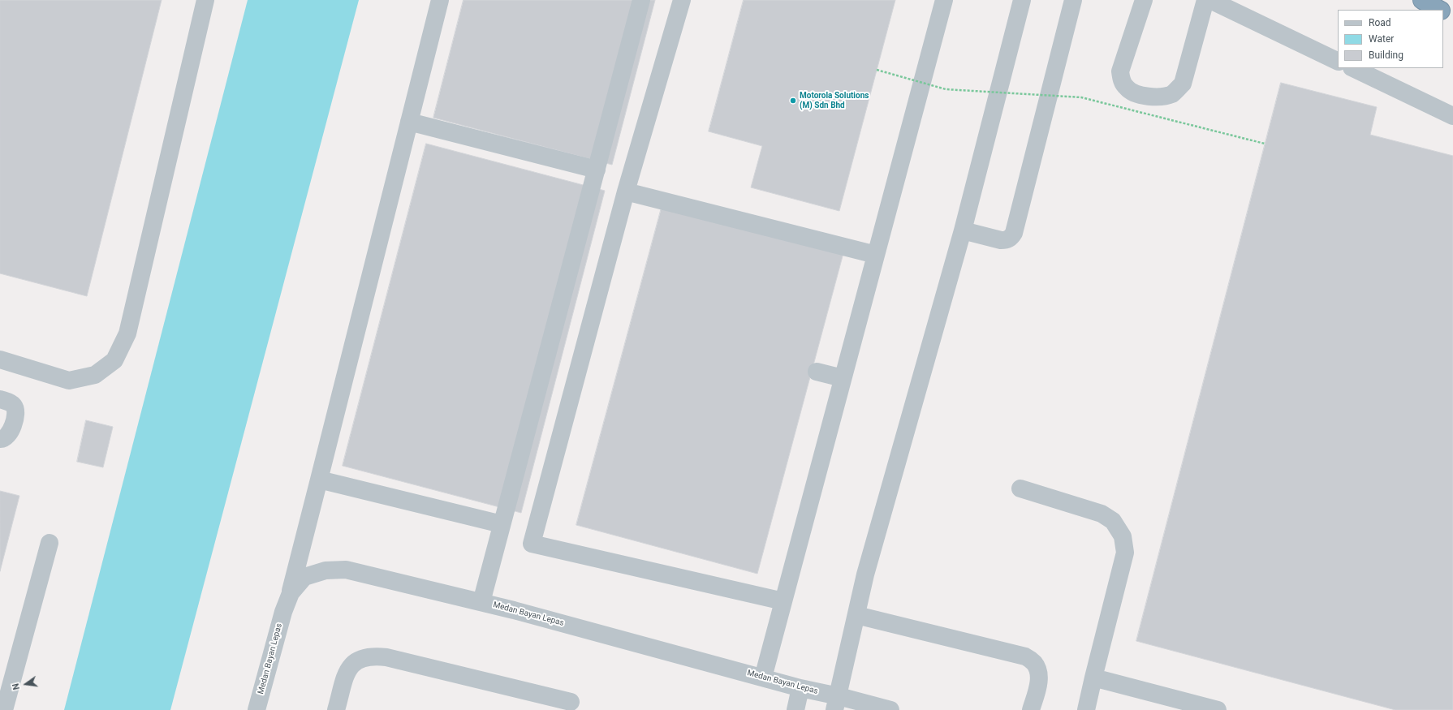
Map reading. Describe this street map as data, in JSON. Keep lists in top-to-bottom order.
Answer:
{
  "streets": {
    "street": ["Medan Bayan Lepas"]
  },
  "places": ["Motorola Solutions (M) Sdn Bhd"],
  "legend": ["Road", "Water", "Building"],
  "north": "left"
}
